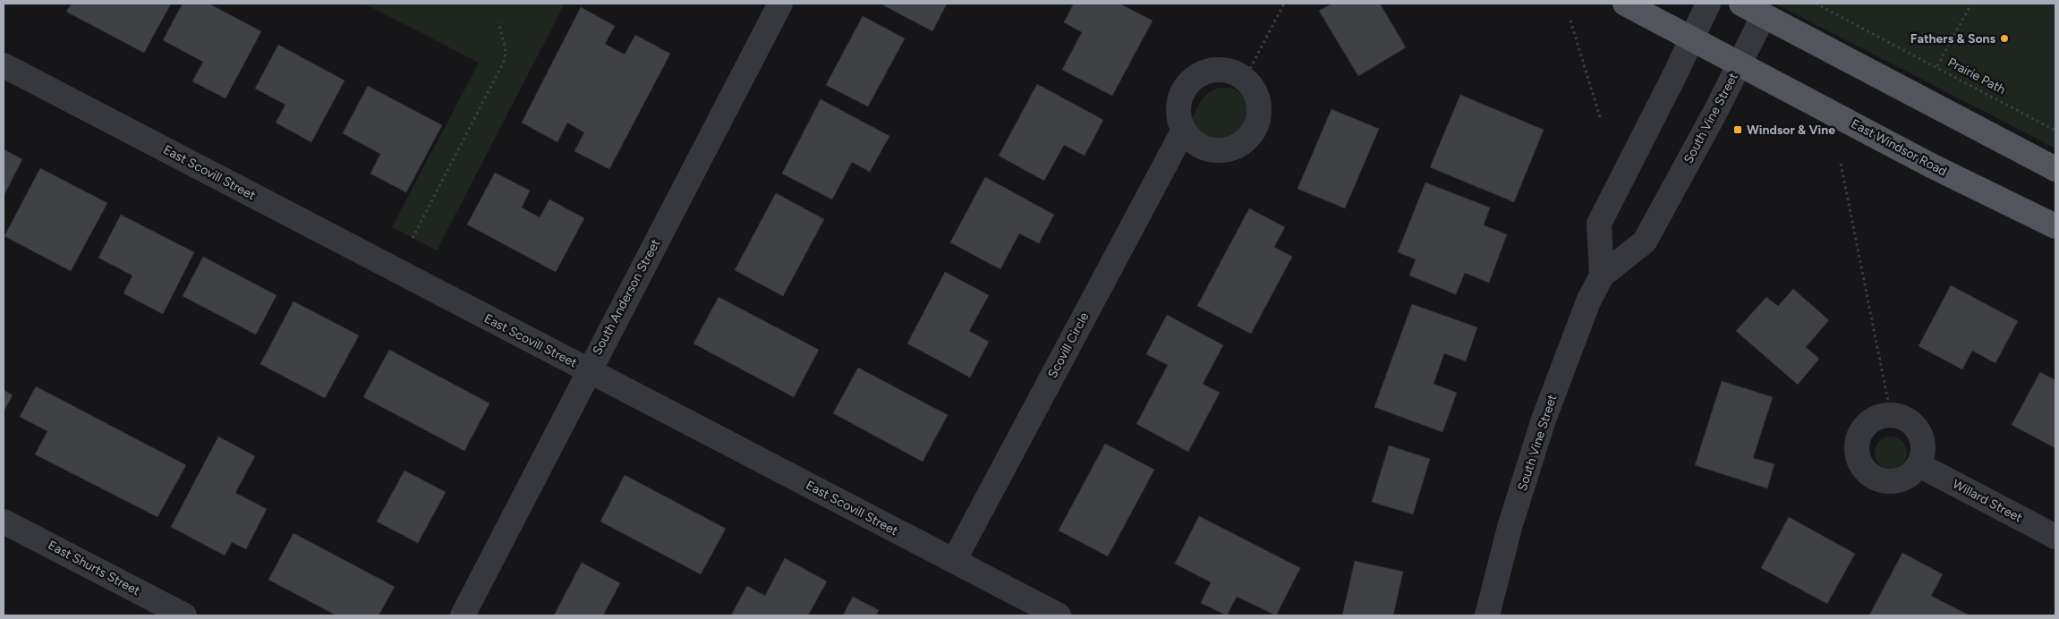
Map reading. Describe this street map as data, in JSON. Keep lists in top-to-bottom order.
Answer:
{
  "streets": {
    "main road": ["East Windsor Road"],
    "street": [
      "South Vine Street",
      "East Scovill Street",
      "South Anderson Street",
      "Scovill Circle",
      "Willard Street",
      "East Shurts Street"
    ],
    "path": ["Prairie Path"]
  },
  "crossings": [
    ["South Vine Street", "East Windsor Road"],
    ["East Scovill Street", "South Anderson Street"],
    ["East Scovill Street", "Scovill Circle"]
  ],
  "places": {
    "other": ["Fathers & Sons"],
    "transit": ["Windsor & Vine"]
  }
}
